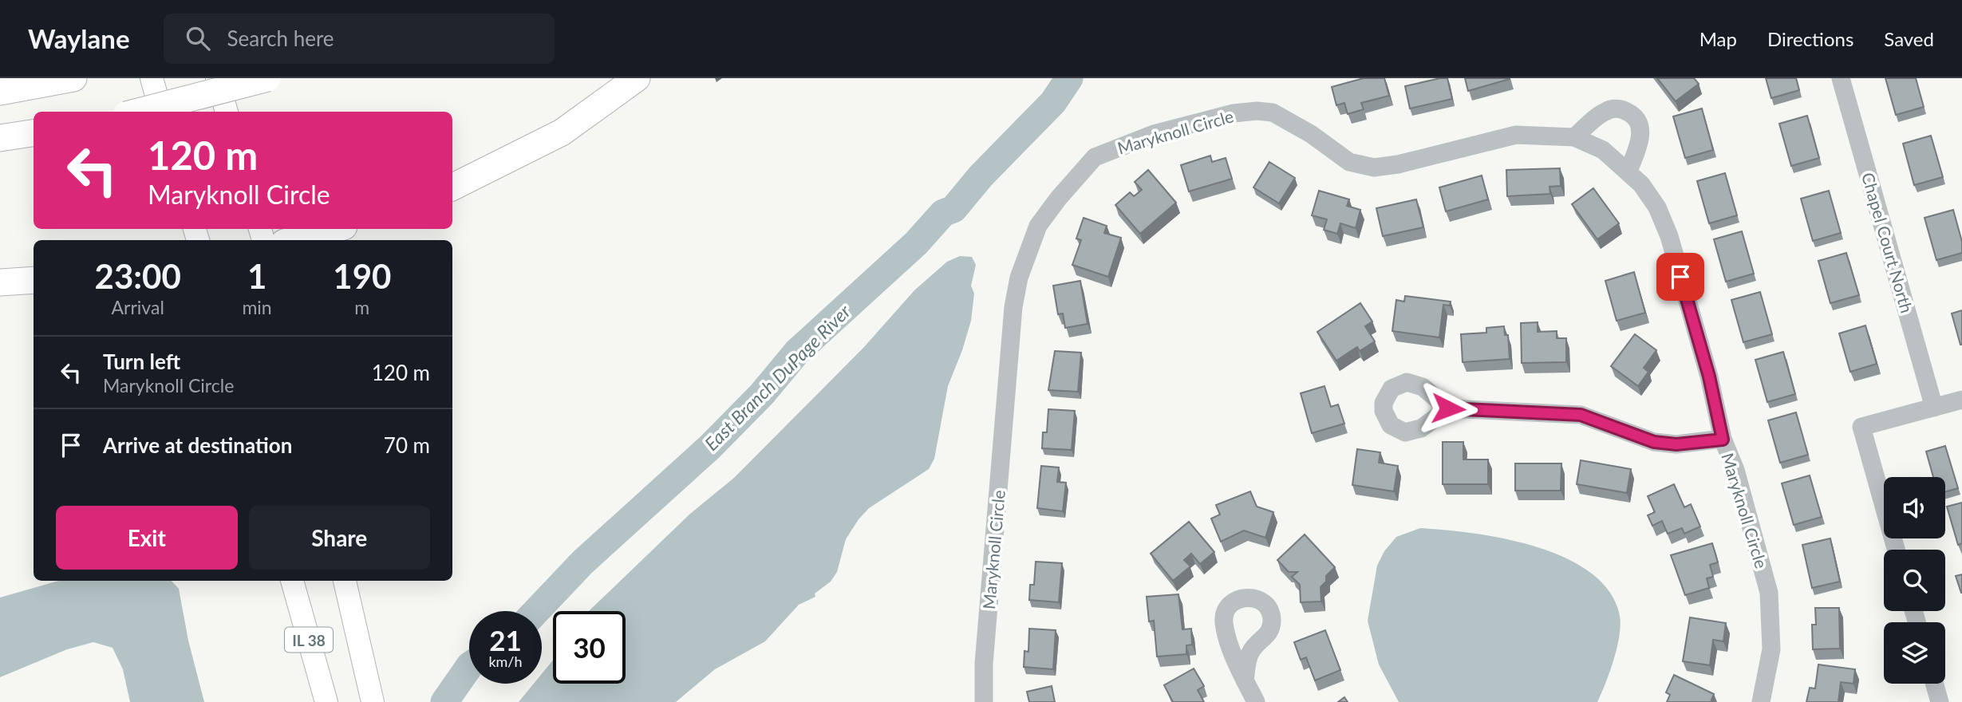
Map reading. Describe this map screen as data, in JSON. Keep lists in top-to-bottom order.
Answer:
{
  "streets": {
    "main road": ["IL 38"],
    "street": ["Maryknoll Circle", "Chapel Court North"]
  },
  "water": ["East Branch DuPage River"],
  "page": {
    "header": "Waylane",
    "search": "Search here",
    "nav": ["Map", "Directions", "Saved"],
    "turn": ["120 m", "Maryknoll Circle"],
    "eta": [
      "23:00",
      "Arrival",
      "1",
      "min",
      "190",
      "m"
    ],
    "list": [
      {
        "name": "Turn left",
        "note": "Maryknoll Circle",
        "value": "120 m"
      },
      {
        "name": "Arrive at destination",
        "value": "70 m"
      }
    ],
    "buttons": ["Exit", "Share"],
    "speed": "21 km/h",
    "limit": "30"
  }
}
